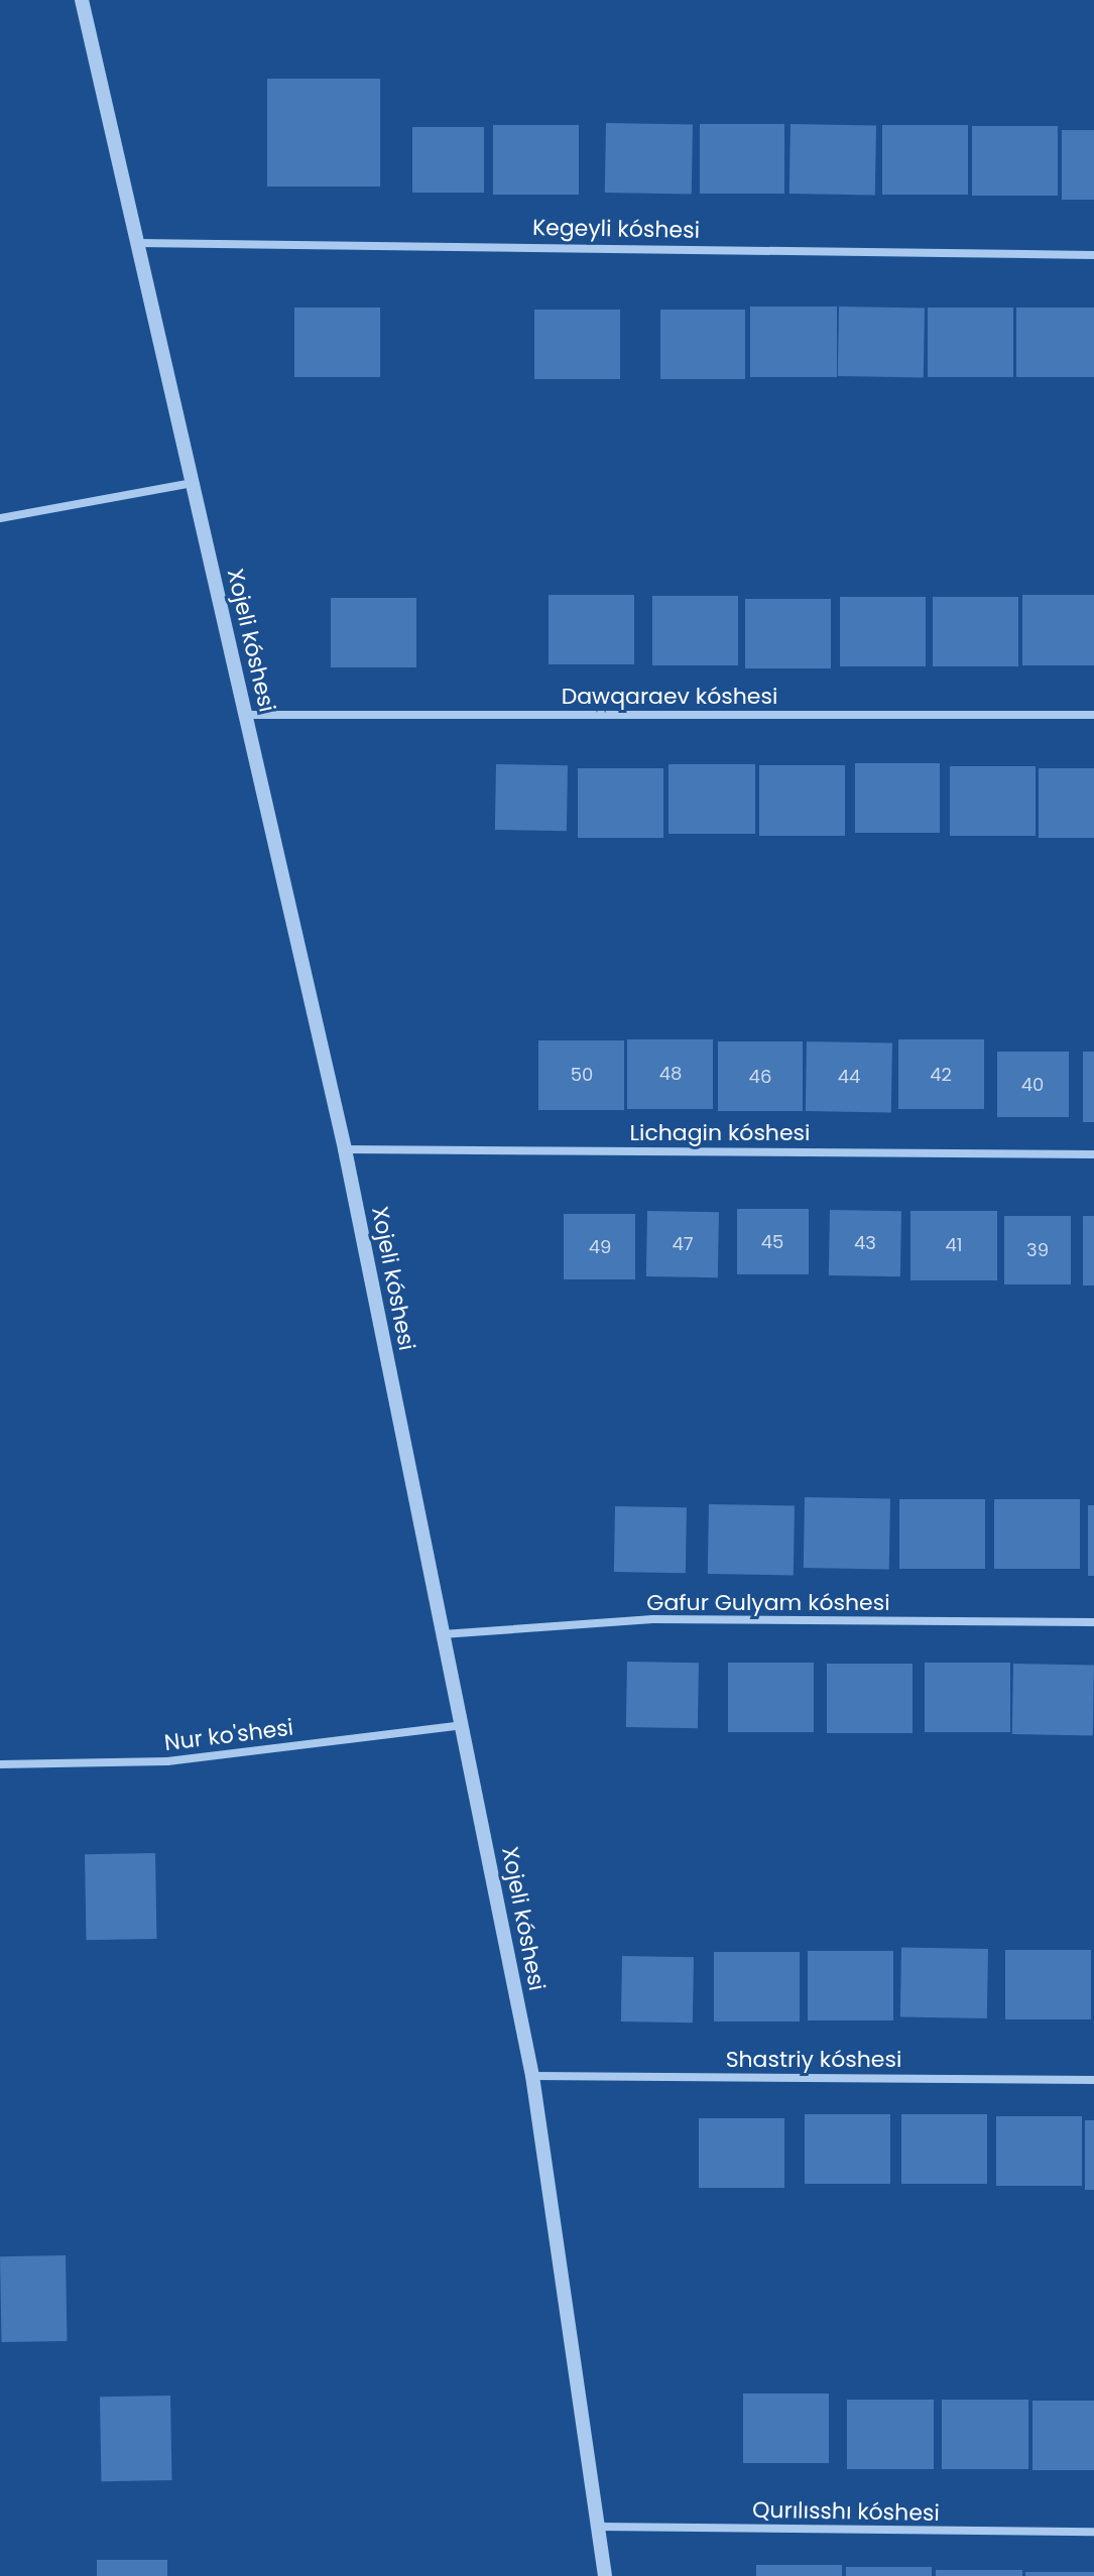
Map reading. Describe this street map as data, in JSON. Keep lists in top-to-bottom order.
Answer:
{
  "streets": {
    "street": [
      "Kegeyli kóshesi",
      "Xojeli kóshesi",
      "Dawqaraev kóshesi",
      "Lichagin kóshesi",
      "Gafur Gulyam kóshesi",
      "Nur ko'shesi",
      "Shastriy kóshesi",
      "Qurılısshı kóshesi"
    ]
  },
  "crossings": [
    ["Kegeyli kóshesi", "Xojeli kóshesi"],
    ["Xojeli kóshesi", "Dawqaraev kóshesi"],
    ["Xojeli kóshesi", "Lichagin kóshesi"],
    ["Xojeli kóshesi", "Gafur Gulyam kóshesi"],
    ["Xojeli kóshesi", "Nur ko'shesi"],
    ["Xojeli kóshesi", "Shastriy kóshesi"],
    ["Xojeli kóshesi", "Qurılısshı kóshesi"]
  ],
  "house_numbers": [
    "48",
    "50",
    "42",
    "46",
    "44",
    "40",
    "45",
    "43",
    "47",
    "41",
    "49",
    "39"
  ]
}
